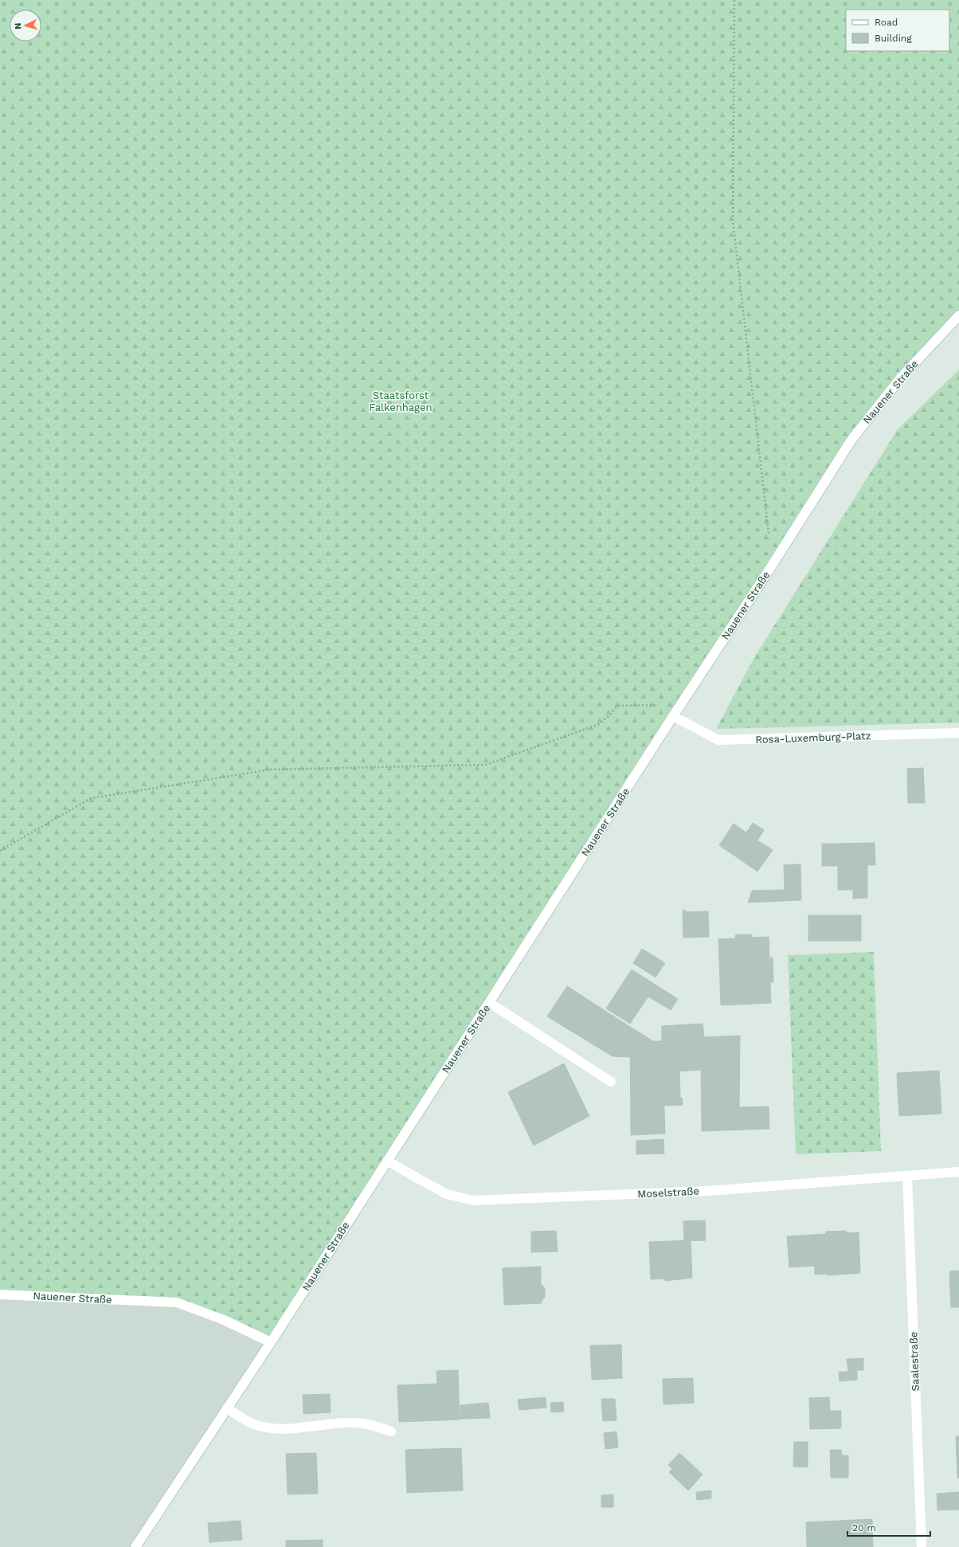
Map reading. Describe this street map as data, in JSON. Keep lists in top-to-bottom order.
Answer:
{
  "streets": {
    "main road": [
      "Nauener Straße",
      "Rosa-Luxemburg-Platz",
      "Moselstraße",
      "Saalestraße"
    ]
  },
  "crossings": [
    ["Nauener Straße", "Rosa-Luxemburg-Platz"],
    ["Nauener Straße", "Moselstraße"],
    ["Moselstraße", "Saalestraße"]
  ],
  "parks": ["Staatsforst Falkenhagen"],
  "legend": ["Road", "Building"],
  "scale_bar": "20 m",
  "north": "left"
}
